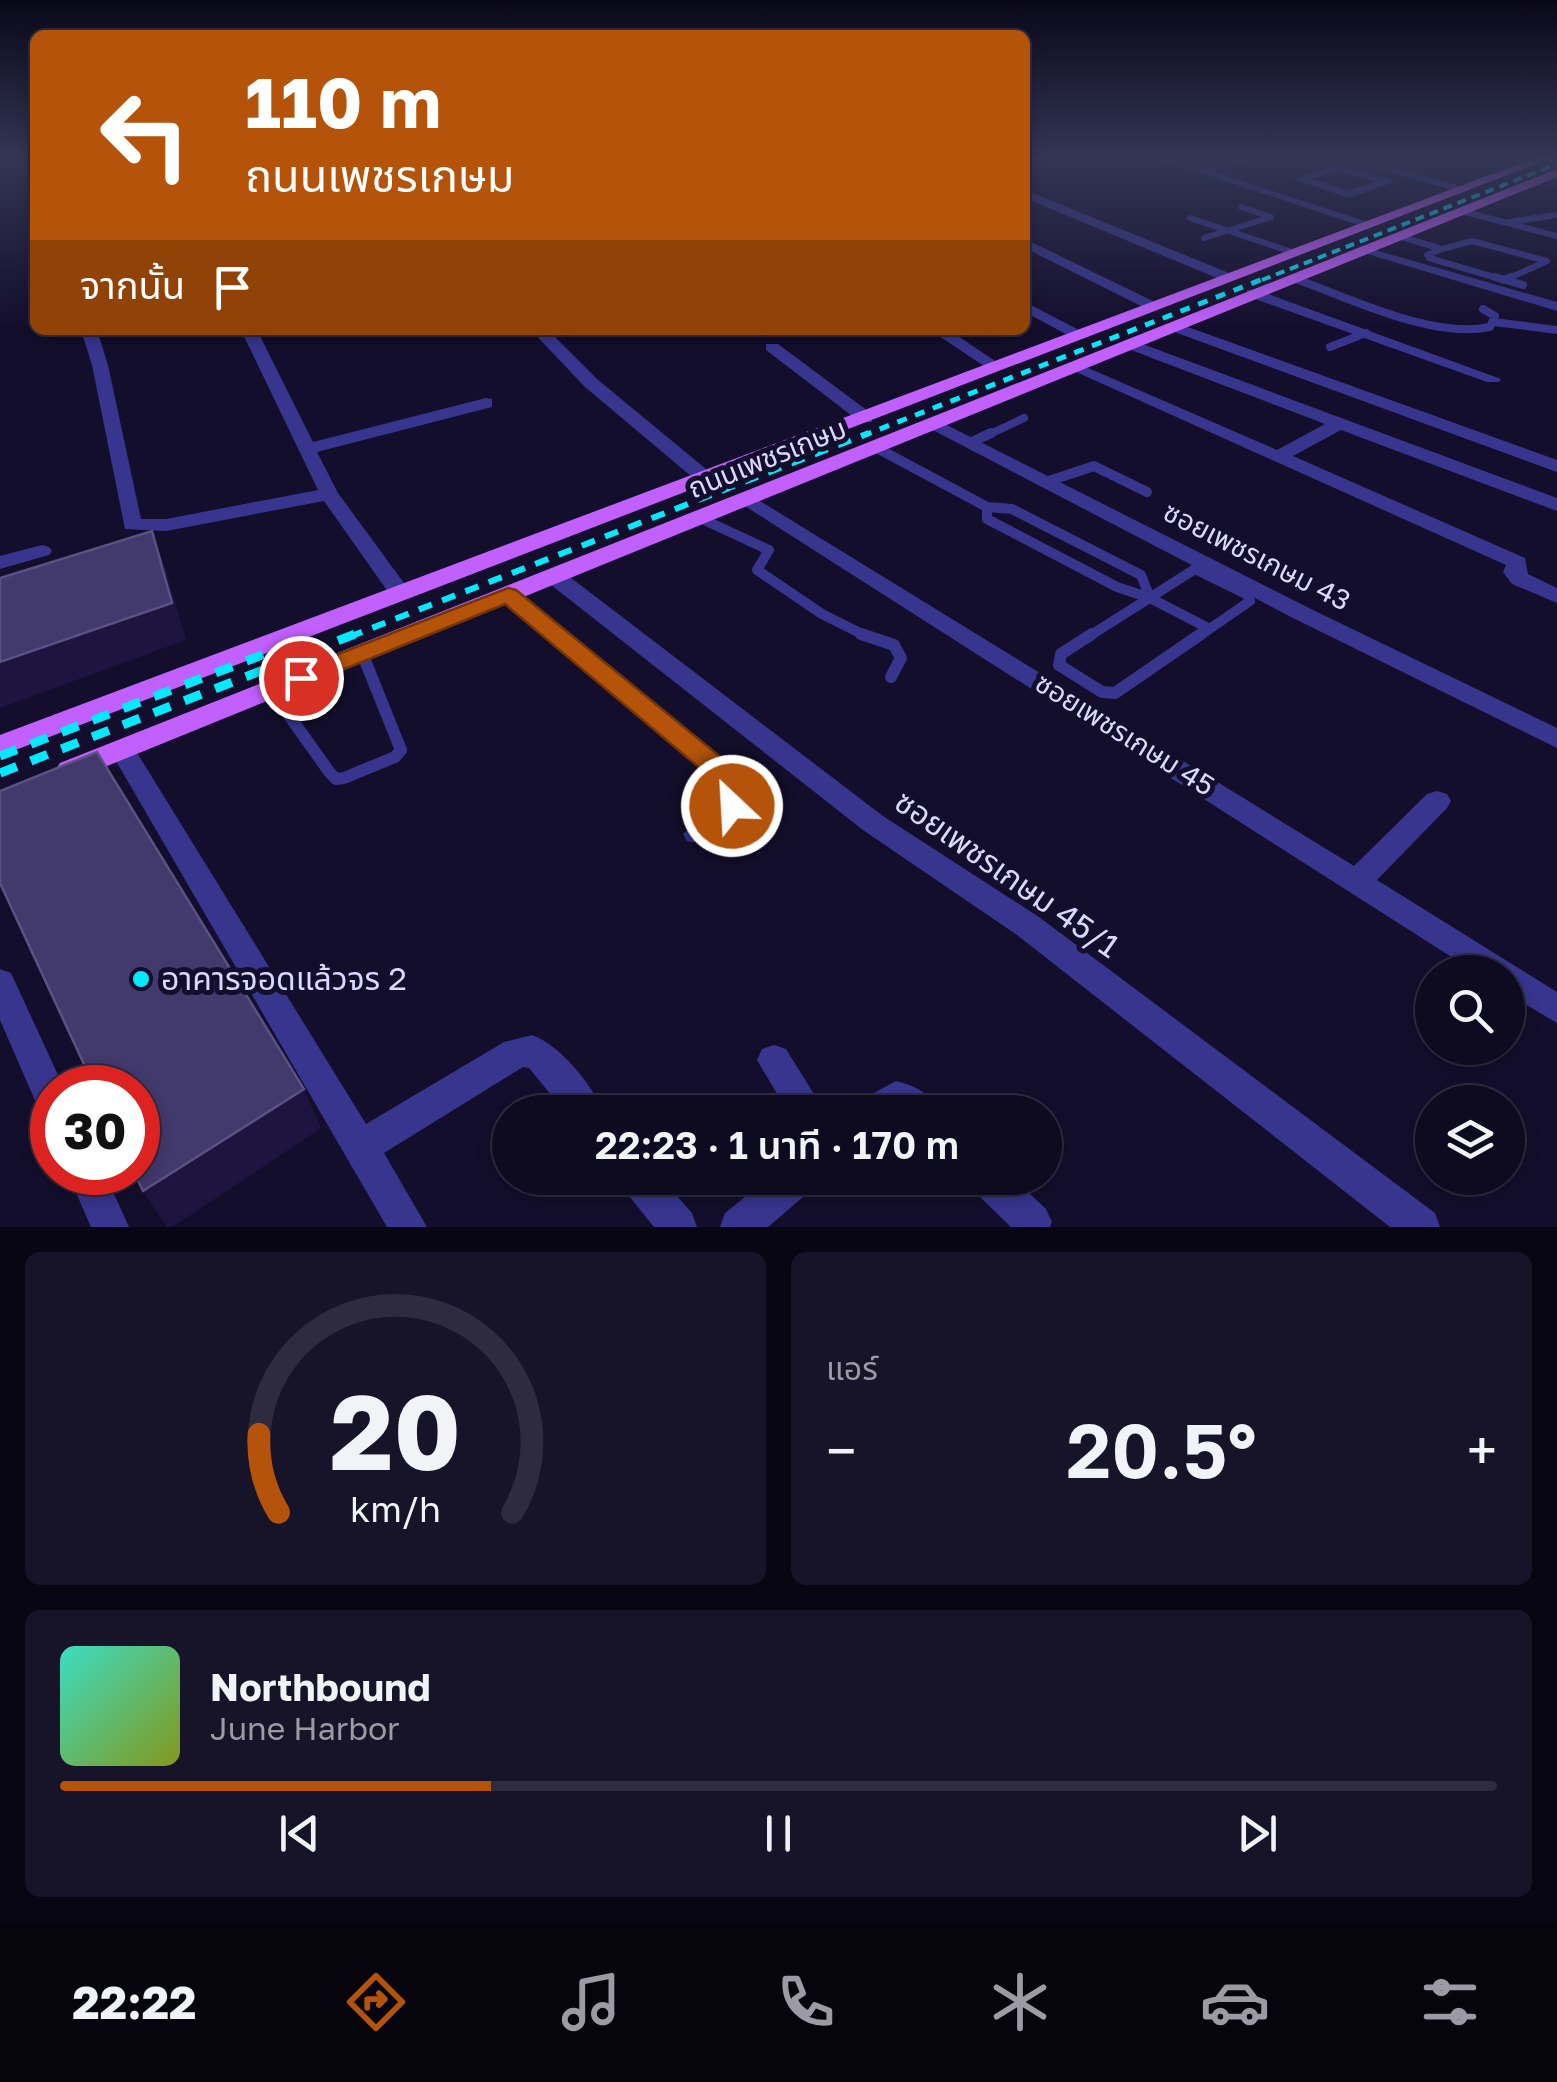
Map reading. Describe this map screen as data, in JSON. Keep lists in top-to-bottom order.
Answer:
{
  "streets": {
    "main road": ["ถนนเพชรเกษม"],
    "street": ["ซอยเพชรเกษม 43", "ซอยเพชรเกษม 45", "ซอยเพชรเกษม 45/1"]
  },
  "crossings": [
    ["ถนนเพชรเกษม", "ซอยเพชรเกษม 43"],
    ["ถนนเพชรเกษม", "ซอยเพชรเกษม 45"],
    ["ถนนเพชรเกษม", "ซอยเพชรเกษม 45/1"]
  ],
  "places": ["อาคารจอดแล้วจร 2"],
  "page": {
    "turn": ["110 m", "ถนนเพชรเกษม"],
    "then": "จากนั้น",
    "limit": "30",
    "trip": "22:23 · 1 นาที · 170 m",
    "tile": "แอร์",
    "heat": ["−", "20.5°", "+"],
    "song": ["Northbound", "June Harbor"],
    "tabs": "22:22",
    "gauge": ["20", "km/h"]
  }
}
